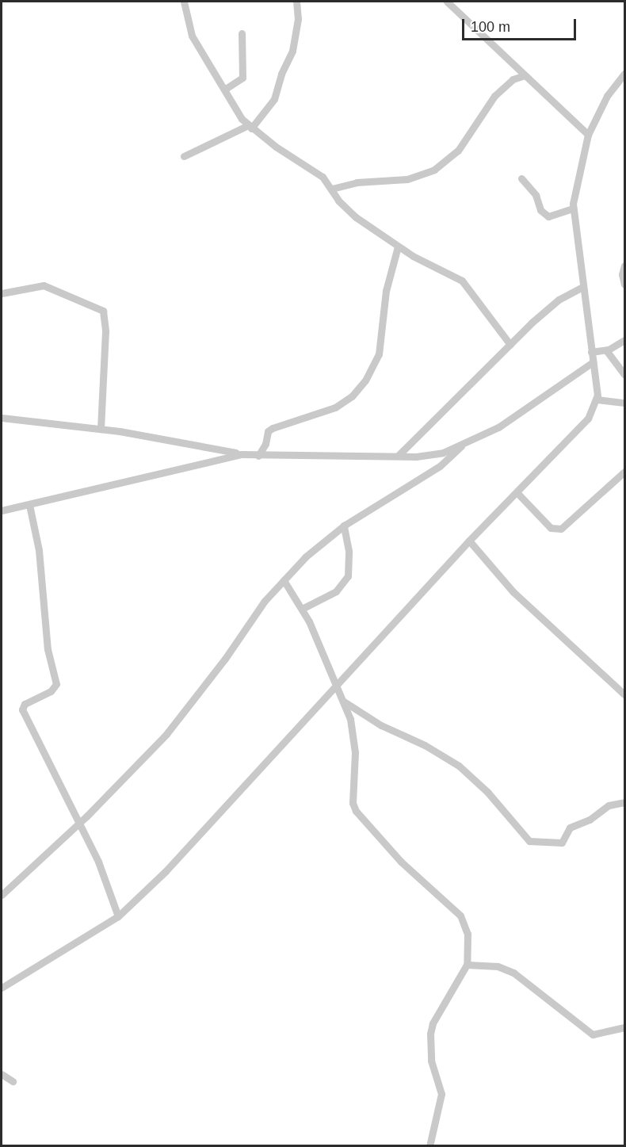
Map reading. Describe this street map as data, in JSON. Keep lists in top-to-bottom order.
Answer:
{
  "scale_bar": "100 m"
}
